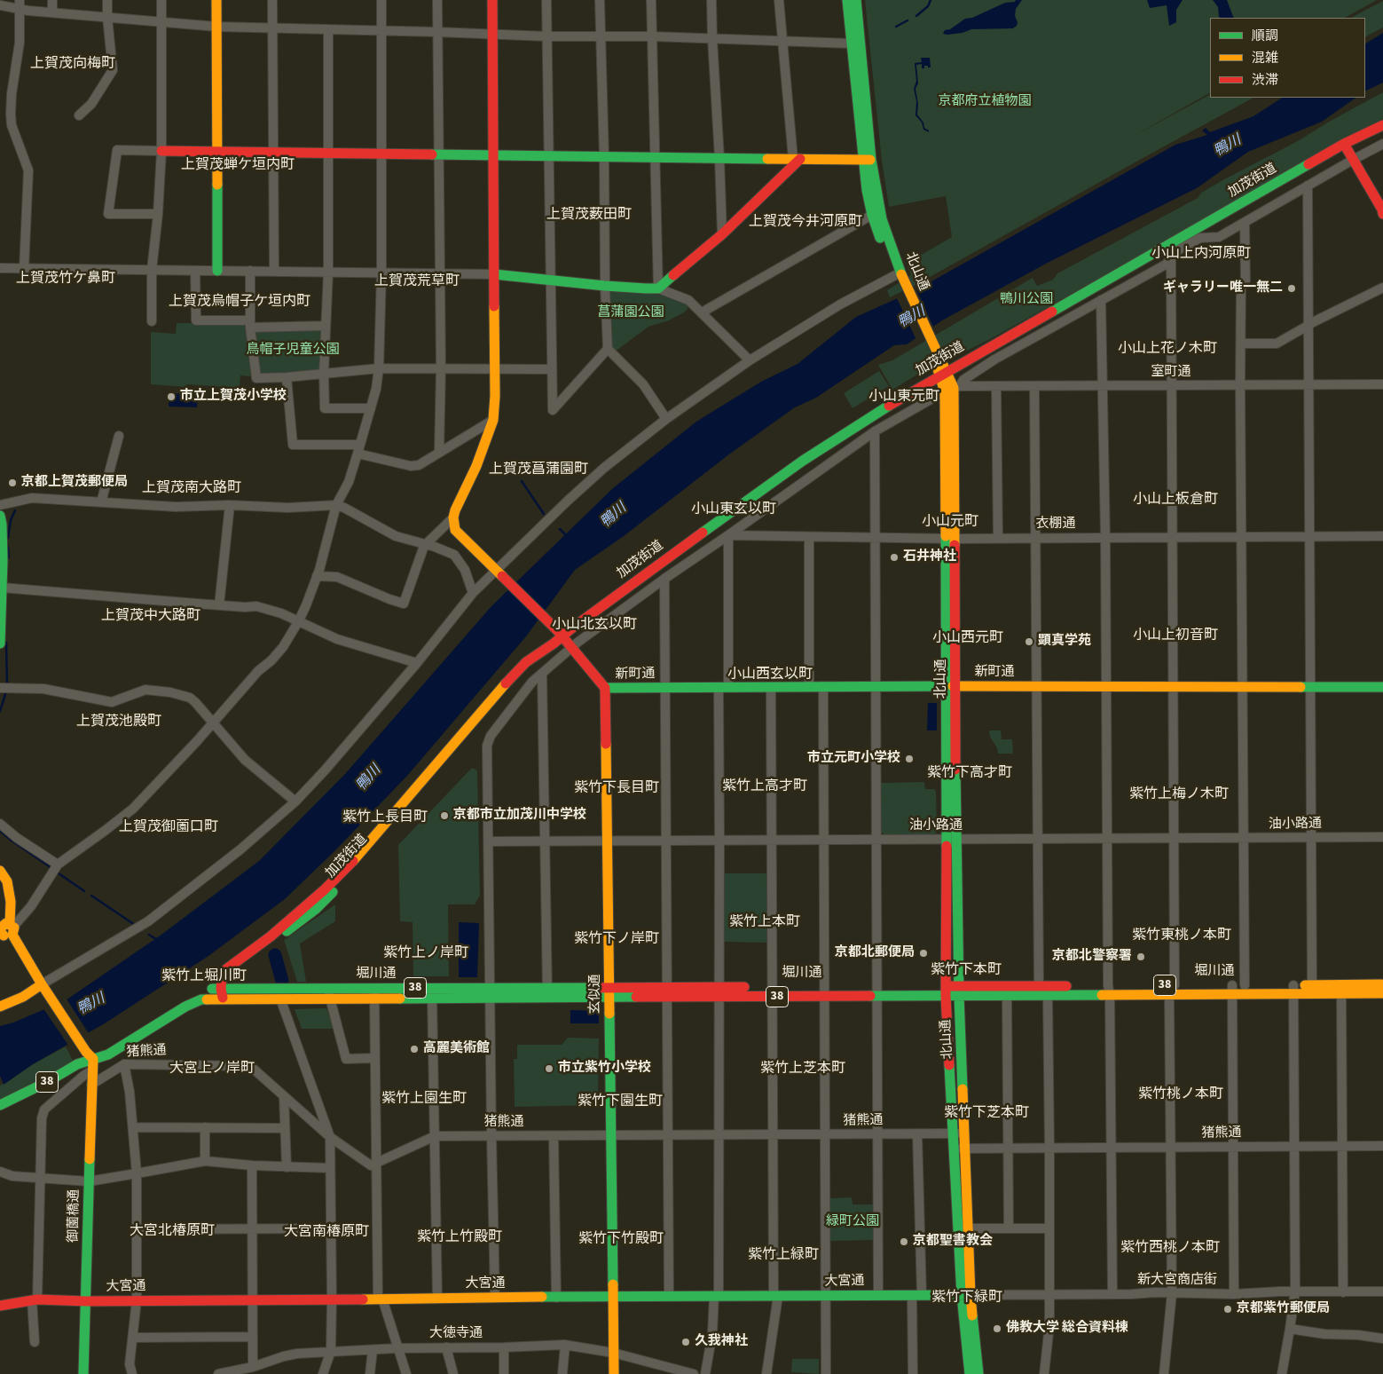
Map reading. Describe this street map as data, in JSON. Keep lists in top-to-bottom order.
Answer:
{
  "streets": {
    "street": [
      "加茂街道",
      "北山通",
      "室町通",
      "衣棚通",
      "新町通",
      "油小路通",
      "堀川通",
      "38",
      "玄似通",
      "猪熊通",
      "御薗橋通",
      "新大宮商店街",
      "大宮通",
      "大徳寺通"
    ]
  },
  "crossings": [
    ["加茂街道", "北山通"],
    ["加茂街道", "堀川通"],
    ["加茂街道", "38"],
    ["北山通", "室町通"],
    ["北山通", "衣棚通"],
    ["北山通", "新町通"],
    ["北山通", "油小路通"],
    ["北山通", "堀川通"],
    ["北山通", "猪熊通"],
    ["北山通", "新大宮商店街"],
    ["北山通", "大宮通"],
    ["新町通", "玄似通"],
    ["油小路通", "玄似通"],
    ["堀川通", "38"],
    ["堀川通", "玄似通"],
    ["38", "御薗橋通"],
    ["玄似通", "猪熊通"],
    ["玄似通", "大宮通"],
    ["玄似通", "大徳寺通"],
    ["猪熊通", "御薗橋通"],
    ["御薗橋通", "大宮通"],
    ["新大宮商店街", "大宮通"]
  ],
  "districts": [
    "上賀茂向梅町",
    "上賀茂蝉ケ垣内町",
    "上賀茂薮田町",
    "上賀茂今井河原町",
    "小山上内河原町",
    "上賀茂竹ケ鼻町",
    "上賀茂荒草町",
    "上賀茂烏帽子ケ垣内町",
    "小山上花ノ木町",
    "小山東元町",
    "上賀茂菖蒲園町",
    "上賀茂南大路町",
    "小山上板倉町",
    "小山東玄以町",
    "小山元町",
    "上賀茂中大路町",
    "小山北玄以町",
    "小山上初音町",
    "小山西元町",
    "小山西玄以町",
    "上賀茂池殿町",
    "紫竹下高才町",
    "紫竹上高才町",
    "紫竹下長目町",
    "紫竹上梅ノ木町",
    "紫竹上長目町",
    "上賀茂御薗口町",
    "紫竹上本町",
    "紫竹東桃ノ本町",
    "紫竹下ノ岸町",
    "紫竹上ノ岸町",
    "紫竹下本町",
    "紫竹上堀川町",
    "大宮上ノ岸町",
    "紫竹上芝本町",
    "紫竹桃ノ本町",
    "紫竹上園生町",
    "紫竹下園生町",
    "紫竹下芝本町",
    "大宮北椿原町",
    "大宮南椿原町",
    "紫竹上竹殿町",
    "紫竹下竹殿町",
    "紫竹西桃ノ本町",
    "紫竹上緑町",
    "紫竹下緑町"
  ],
  "water": ["鴨川"],
  "parks": [
    "京都府立植物園",
    "鴨川公園",
    "菖蒲園公園",
    "鳥帽子児童公園",
    "緑町公園"
  ],
  "places": [
    "ギャラリー唯一無二",
    "市立上賀茂小学校",
    "京都上賀茂郵便局",
    "石井神社",
    "顕真学苑",
    "市立元町小学校",
    "京都市立加茂川中学校",
    "京都北郵便局",
    "京都北警察署",
    "高麗美術館",
    "市立紫竹小学校",
    "京都聖書教会",
    "京都紫竹郵便局",
    "佛教大学 総合資料棟",
    "久我神社"
  ],
  "legend": ["順調", "混雑", "渋滞"]
}
